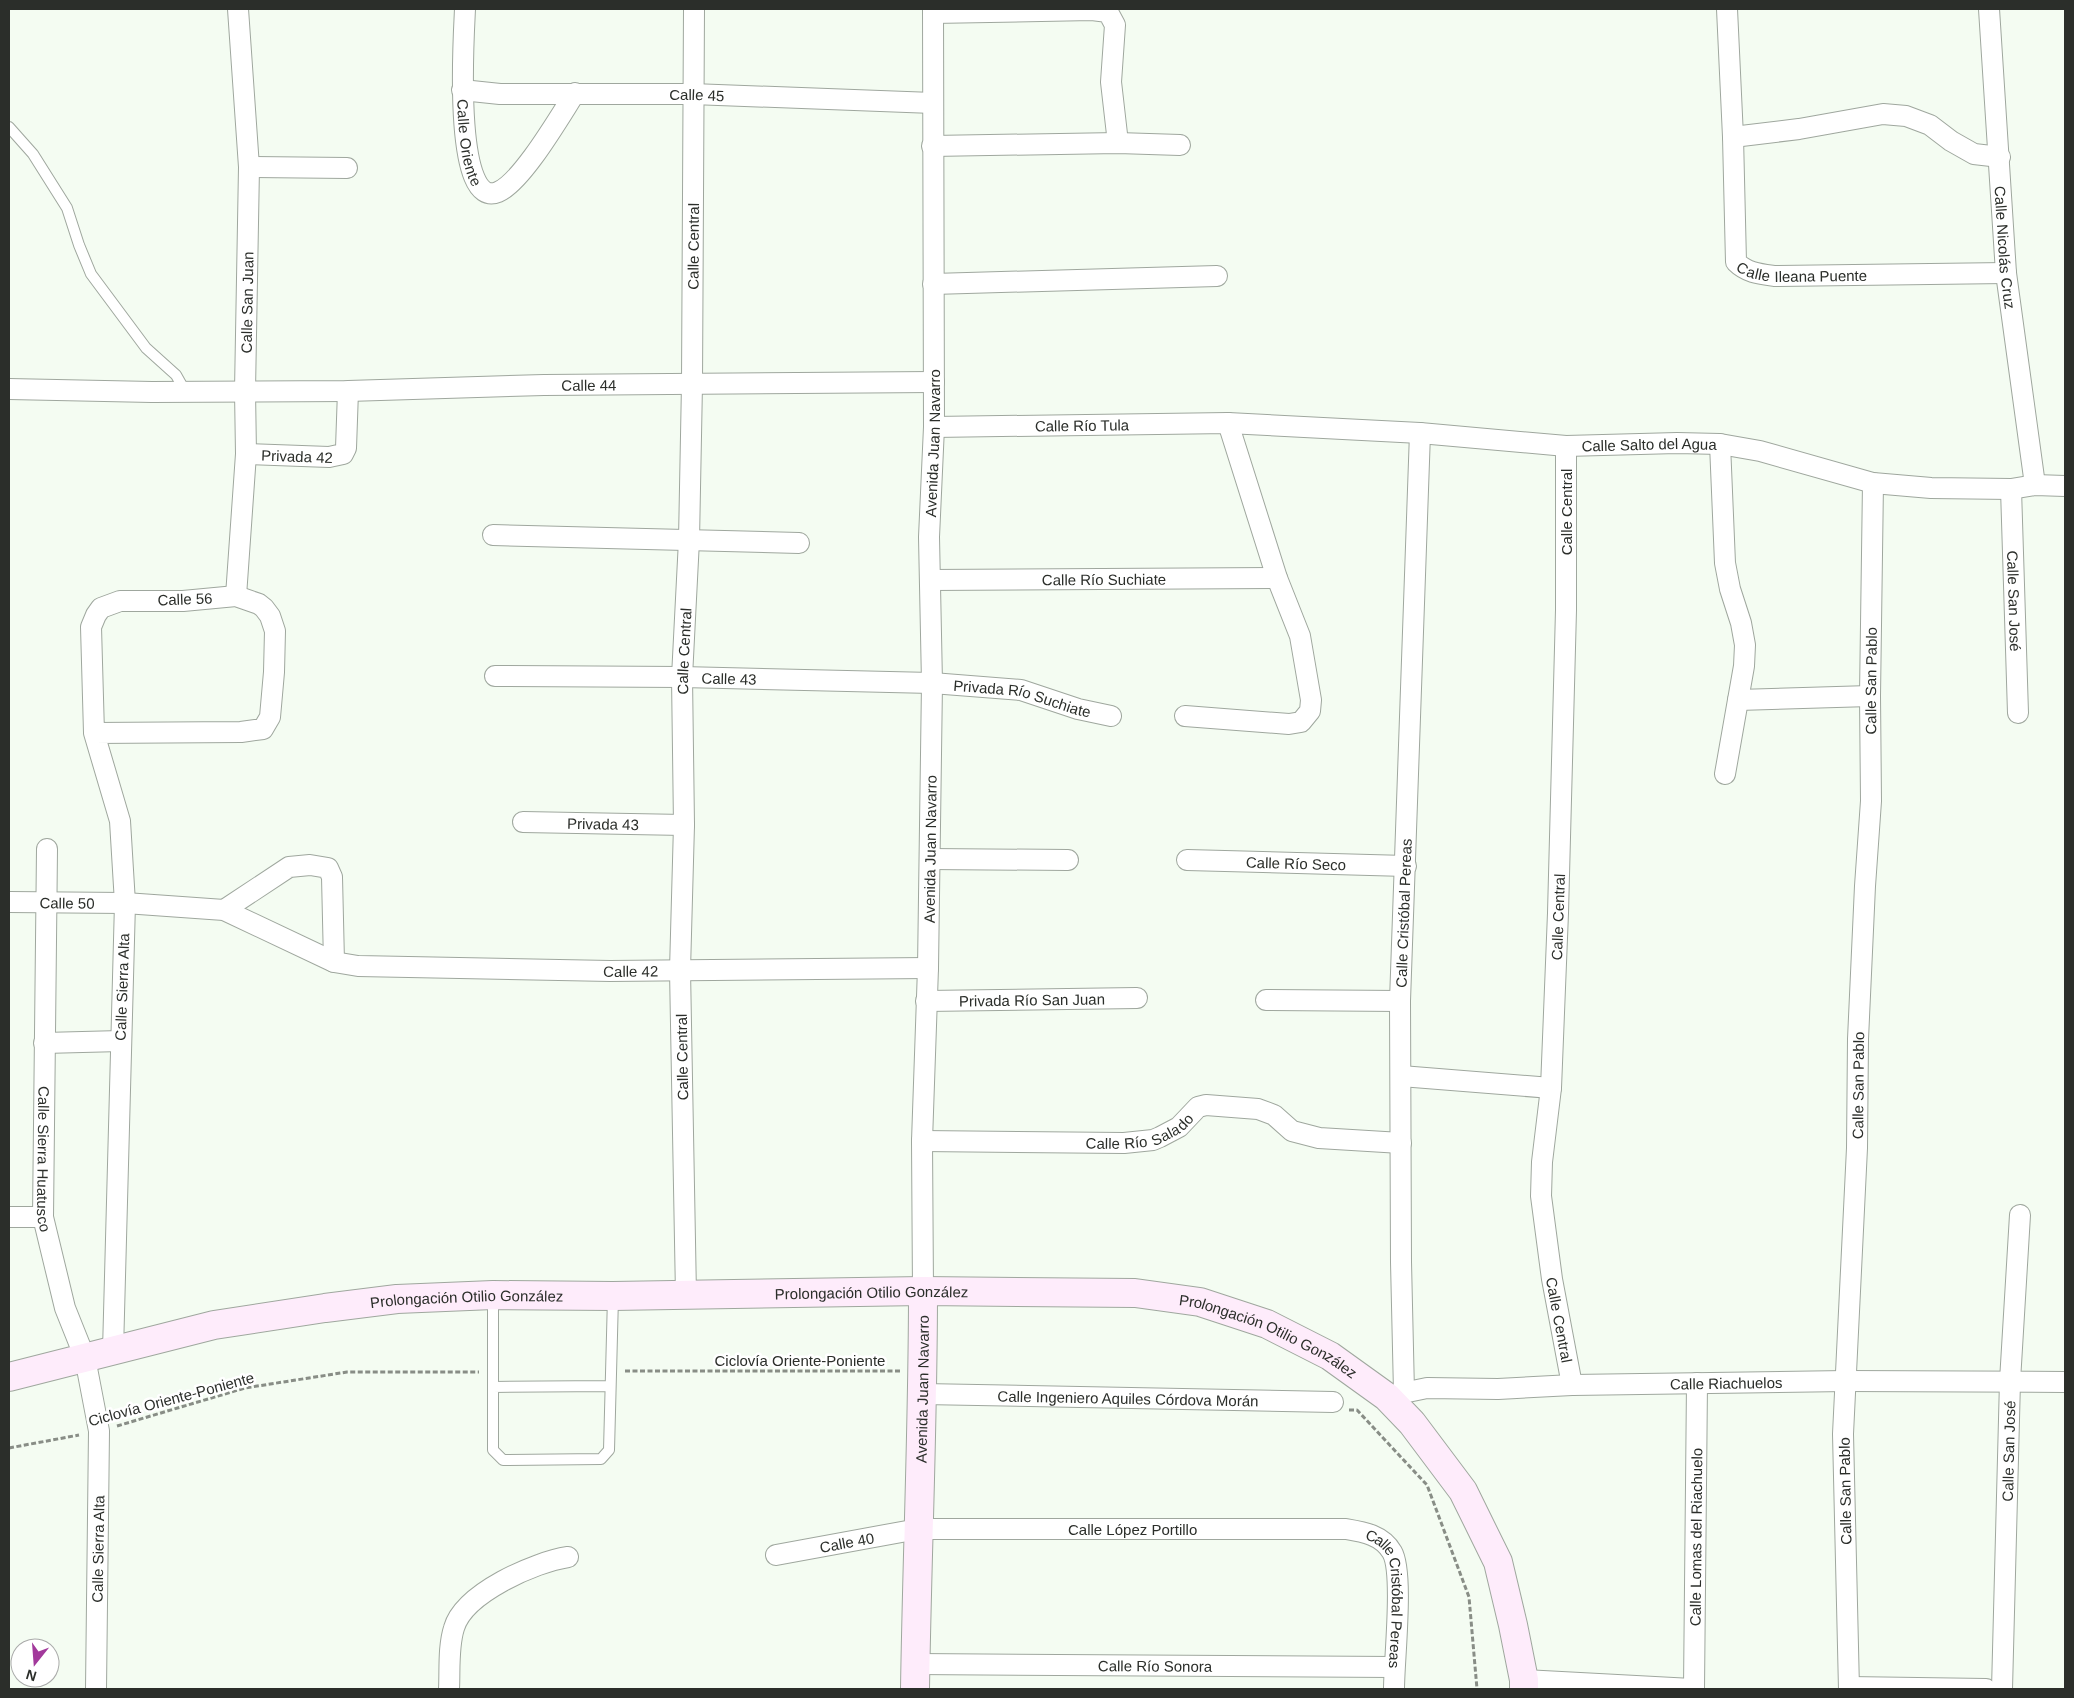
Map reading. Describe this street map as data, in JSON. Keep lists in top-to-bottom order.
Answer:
{
  "streets": {
    "main road": ["Avenida Juan Navarro", "Prolongación Otilio González"],
    "street": [
      "Calle 45",
      "Calle Oriente",
      "Calle Central",
      "Calle Nicolás Cruz",
      "Calle Ileana Puente",
      "Calle San Juan",
      "Calle 44",
      "Calle Río Tula",
      "Calle Salto del Agua",
      "Privada 42",
      "Calle Río Suchiate",
      "Calle 56",
      "Calle San José",
      "Calle 43",
      "Calle San Pablo",
      "Privada Río Suchiate",
      "Privada 43",
      "Calle Río Seco",
      "Calle 50",
      "Calle Cristóbal Pereas",
      "Calle 42",
      "Calle Sierra Alta",
      "Privada Río San Juan",
      "Calle Río Salado",
      "Calle Sierra Huatusco",
      "Calle Riachuelos",
      "Calle Ingeniero Aquiles Córdova Morán",
      "Calle López Portillo",
      "Calle Lomas del Riachuelo",
      "Calle 40",
      "Calle Río Sonora"
    ],
    "path": ["Ciclovía Oriente-Poniente"]
  },
  "crossings": [
    ["Calle 45", "Calle Oriente"],
    ["Calle 45", "Calle Central"],
    ["Calle 45", "Avenida Juan Navarro"],
    ["Calle Central", "Calle 44"],
    ["Calle Central", "Calle Salto del Agua"],
    ["Calle Central", "Calle 43"],
    ["Calle Central", "Privada 43"],
    ["Calle Central", "Calle 42"],
    ["Calle Central", "Prolongación Otilio González"],
    ["Calle Central", "Calle Riachuelos"],
    ["Calle Nicolás Cruz", "Calle Ileana Puente"],
    ["Calle Nicolás Cruz", "Calle Salto del Agua"],
    ["Calle San Juan", "Calle 44"],
    ["Calle San Juan", "Privada 42"],
    ["Calle San Juan", "Calle 56"],
    ["Calle 44", "Avenida Juan Navarro"],
    ["Calle 44", "Privada 42"],
    ["Calle Río Tula", "Avenida Juan Navarro"],
    ["Calle Río Tula", "Calle Salto del Agua"],
    ["Avenida Juan Navarro", "Calle Río Suchiate"],
    ["Avenida Juan Navarro", "Calle 43"],
    ["Avenida Juan Navarro", "Privada Río Suchiate"],
    ["Avenida Juan Navarro", "Calle 42"],
    ["Avenida Juan Navarro", "Privada Río San Juan"],
    ["Avenida Juan Navarro", "Calle Río Salado"],
    ["Avenida Juan Navarro", "Prolongación Otilio González"],
    ["Avenida Juan Navarro", "Calle Ingeniero Aquiles Córdova Morán"],
    ["Avenida Juan Navarro", "Calle López Portillo"],
    ["Avenida Juan Navarro", "Calle 40"],
    ["Avenida Juan Navarro", "Calle Río Sonora"],
    ["Calle Salto del Agua", "Calle San José"],
    ["Calle Salto del Agua", "Calle San Pablo"],
    ["Calle Salto del Agua", "Calle Cristóbal Pereas"],
    ["Calle 56", "Calle Sierra Alta"],
    ["Calle San José", "Calle Riachuelos"],
    ["Calle 43", "Privada Río Suchiate"],
    ["Calle San Pablo", "Calle Riachuelos"],
    ["Calle Río Seco", "Calle Cristóbal Pereas"],
    ["Calle 50", "Calle 42"],
    ["Calle 50", "Calle Sierra Alta"],
    ["Calle 50", "Calle Sierra Huatusco"],
    ["Calle Cristóbal Pereas", "Calle Río Salado"],
    ["Calle Cristóbal Pereas", "Prolongación Otilio González"],
    ["Calle Cristóbal Pereas", "Calle Riachuelos"],
    ["Calle Cristóbal Pereas", "Calle López Portillo"],
    ["Calle Cristóbal Pereas", "Calle Río Sonora"],
    ["Calle Sierra Alta", "Calle Sierra Huatusco"],
    ["Calle Sierra Alta", "Prolongación Otilio González"],
    ["Calle Sierra Alta", "Ciclovía Oriente-Poniente"],
    ["Calle Sierra Huatusco", "Prolongación Otilio González"],
    ["Prolongación Otilio González", "Calle Riachuelos"],
    ["Calle Riachuelos", "Calle Lomas del Riachuelo"],
    ["Calle López Portillo", "Calle 40"]
  ],
  "north": "bottom"
}
